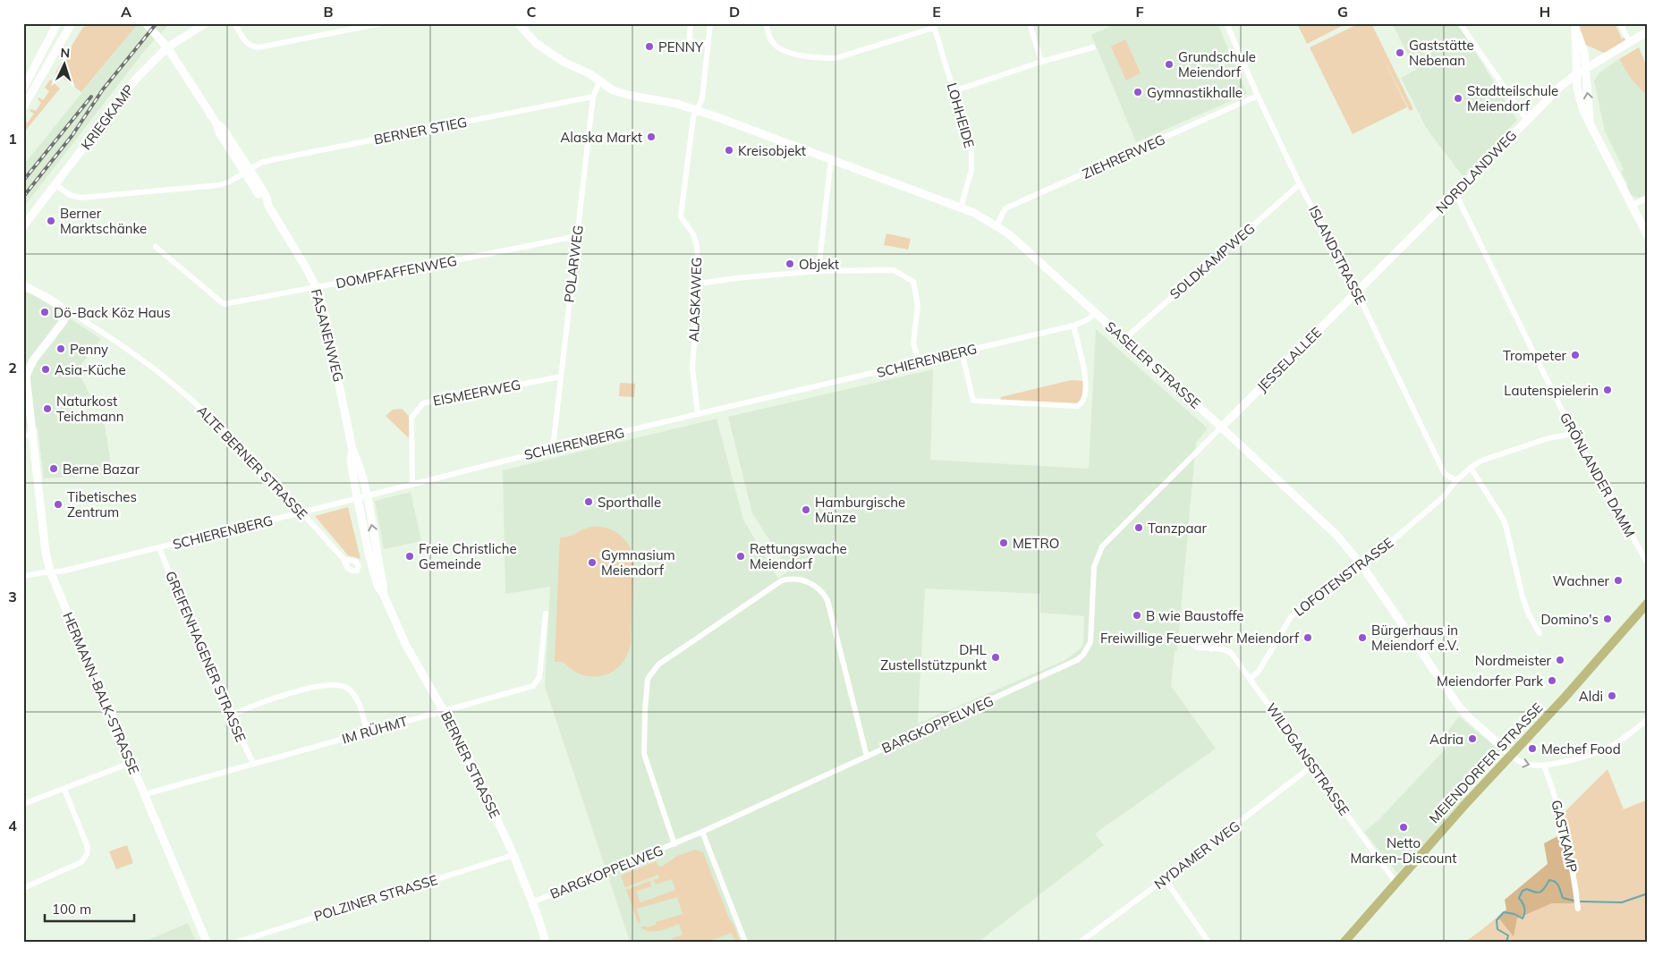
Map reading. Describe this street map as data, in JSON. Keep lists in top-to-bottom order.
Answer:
{
  "streets": {
    "main road": ["MEIENDORFER STRASSE"],
    "street": [
      "LOHHEIDE",
      "KRIEGKAMP",
      "BERNER STIEG",
      "ZIEHRERWEG",
      "NORDLANDWEG",
      "ISLANDSTRASSE",
      "SOLDKAMPWEG",
      "POLARWEG",
      "DOMPFAFFENWEG",
      "ALASKAWEG",
      "FASANENWEG",
      "JESSELALLEE",
      "SCHIERENBERG",
      "SASELER STRASSE",
      "EISMEERWEG",
      "ALTE BERNER STRASSE",
      "GRÖNLANDER DAMM",
      "LOFOTENSTRASSE",
      "GREIFENHAGENER STRASSE",
      "HERMANN-BALK-STRASSE",
      "BARGKOPPELWEG",
      "IM RÜHMT",
      "WILDGANSSTRASSE",
      "BERNER STRASSE",
      "GASTKAMP",
      "NYDAMER WEG",
      "POLZINER STRASSE"
    ]
  },
  "crossings": [
    ["LOHHEIDE", "SASELER STRASSE"],
    ["KRIEGKAMP", "BERNER STIEG"],
    ["BERNER STIEG", "POLARWEG"],
    ["BERNER STIEG", "FASANENWEG"],
    ["ZIEHRERWEG", "ISLANDSTRASSE"],
    ["ZIEHRERWEG", "SASELER STRASSE"],
    ["NORDLANDWEG", "ISLANDSTRASSE"],
    ["NORDLANDWEG", "JESSELALLEE"],
    ["NORDLANDWEG", "GRÖNLANDER DAMM"],
    ["ISLANDSTRASSE", "SOLDKAMPWEG"],
    ["ISLANDSTRASSE", "JESSELALLEE"],
    ["ISLANDSTRASSE", "LOFOTENSTRASSE"],
    ["SOLDKAMPWEG", "SASELER STRASSE"],
    ["POLARWEG", "DOMPFAFFENWEG"],
    ["POLARWEG", "SCHIERENBERG"],
    ["POLARWEG", "SASELER STRASSE"],
    ["POLARWEG", "EISMEERWEG"],
    ["DOMPFAFFENWEG", "FASANENWEG"],
    ["ALASKAWEG", "SCHIERENBERG"],
    ["ALASKAWEG", "SASELER STRASSE"],
    ["FASANENWEG", "SCHIERENBERG"],
    ["FASANENWEG", "BERNER STRASSE"],
    ["JESSELALLEE", "SASELER STRASSE"],
    ["JESSELALLEE", "BARGKOPPELWEG"],
    ["SCHIERENBERG", "SASELER STRASSE"],
    ["SCHIERENBERG", "EISMEERWEG"],
    ["SCHIERENBERG", "ALTE BERNER STRASSE"],
    ["SCHIERENBERG", "GREIFENHAGENER STRASSE"],
    ["SCHIERENBERG", "HERMANN-BALK-STRASSE"],
    ["SASELER STRASSE", "LOFOTENSTRASSE"],
    ["SASELER STRASSE", "BARGKOPPELWEG"],
    ["SASELER STRASSE", "MEIENDORFER STRASSE"],
    ["ALTE BERNER STRASSE", "HERMANN-BALK-STRASSE"],
    ["GRÖNLANDER DAMM", "LOFOTENSTRASSE"],
    ["LOFOTENSTRASSE", "WILDGANSSTRASSE"],
    ["GREIFENHAGENER STRASSE", "IM RÜHMT"],
    ["HERMANN-BALK-STRASSE", "IM RÜHMT"],
    ["BARGKOPPELWEG", "BERNER STRASSE"],
    ["IM RÜHMT", "BERNER STRASSE"],
    ["WILDGANSSTRASSE", "MEIENDORFER STRASSE"],
    ["WILDGANSSTRASSE", "NYDAMER WEG"],
    ["BERNER STRASSE", "POLZINER STRASSE"]
  ],
  "places": [
    "PENNY",
    "Gaststätte Nebenan",
    "Grundschule Meiendorf",
    "Gymnastikhalle",
    "Stadtteilschule Meiendorf",
    "Alaska Markt",
    "Kreisobjekt",
    "Berner Marktschänke",
    "Objekt",
    "Dö-Back Köz Haus",
    "Penny",
    "Trompeter",
    "Asia-Küche",
    "Lautenspielerin",
    "Naturkost Teichmann",
    "Berne Bazar",
    "Sporthalle",
    "Tibetisches Zentrum",
    "Hamburgische Münze",
    "Tanzpaar",
    "METRO",
    "Freie Christliche Gemeinde",
    "Rettungswache Meiendorf",
    "Gymnasium Meiendorf",
    "Wachner",
    "B wie Baustoffe",
    "Domino's",
    "Freiwillige Feuerwehr Meiendorf",
    "Bürgerhaus in Meiendorf e.V.",
    "DHL Zustellstützpunkt",
    "Nordmeister",
    "Meiendorfer Park",
    "Aldi",
    "Adria",
    "Mechef Food",
    "Netto Marken-Discount"
  ],
  "scale_bar": "100 m",
  "north": "top",
  "grid": {
    "columns": [
      "A",
      "B",
      "C",
      "D",
      "E",
      "F",
      "G",
      "H"
    ],
    "rows": [
      "1",
      "2",
      "3",
      "4"
    ]
  }
}
